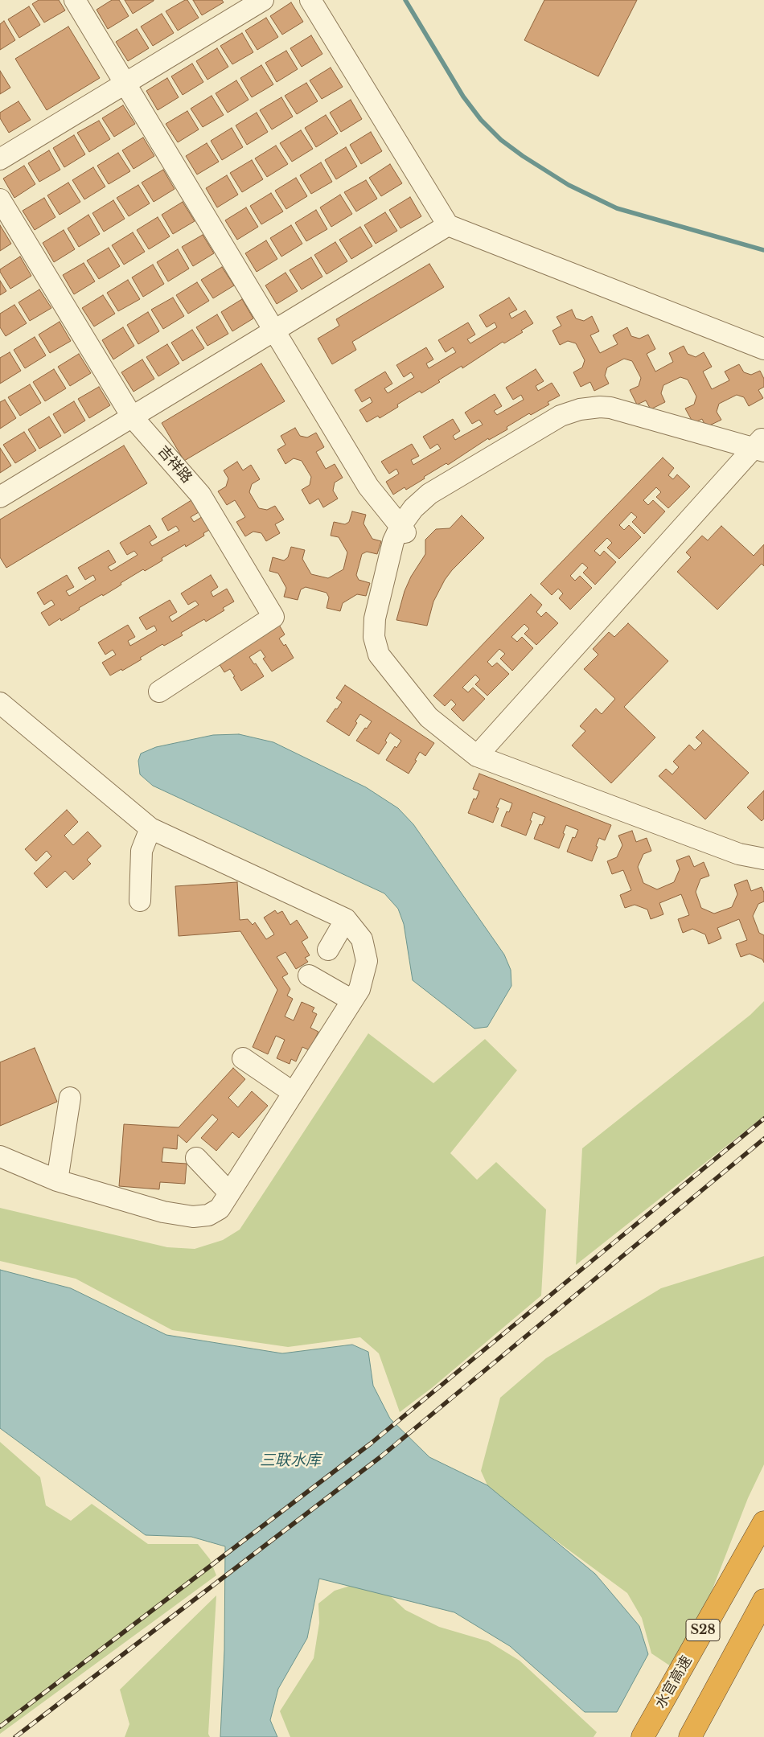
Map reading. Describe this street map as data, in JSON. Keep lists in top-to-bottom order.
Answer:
{
  "streets": {
    "highway": ["S28", "水官高速"],
    "street": ["吉祥路"]
  },
  "water": ["三联水库"]
}
